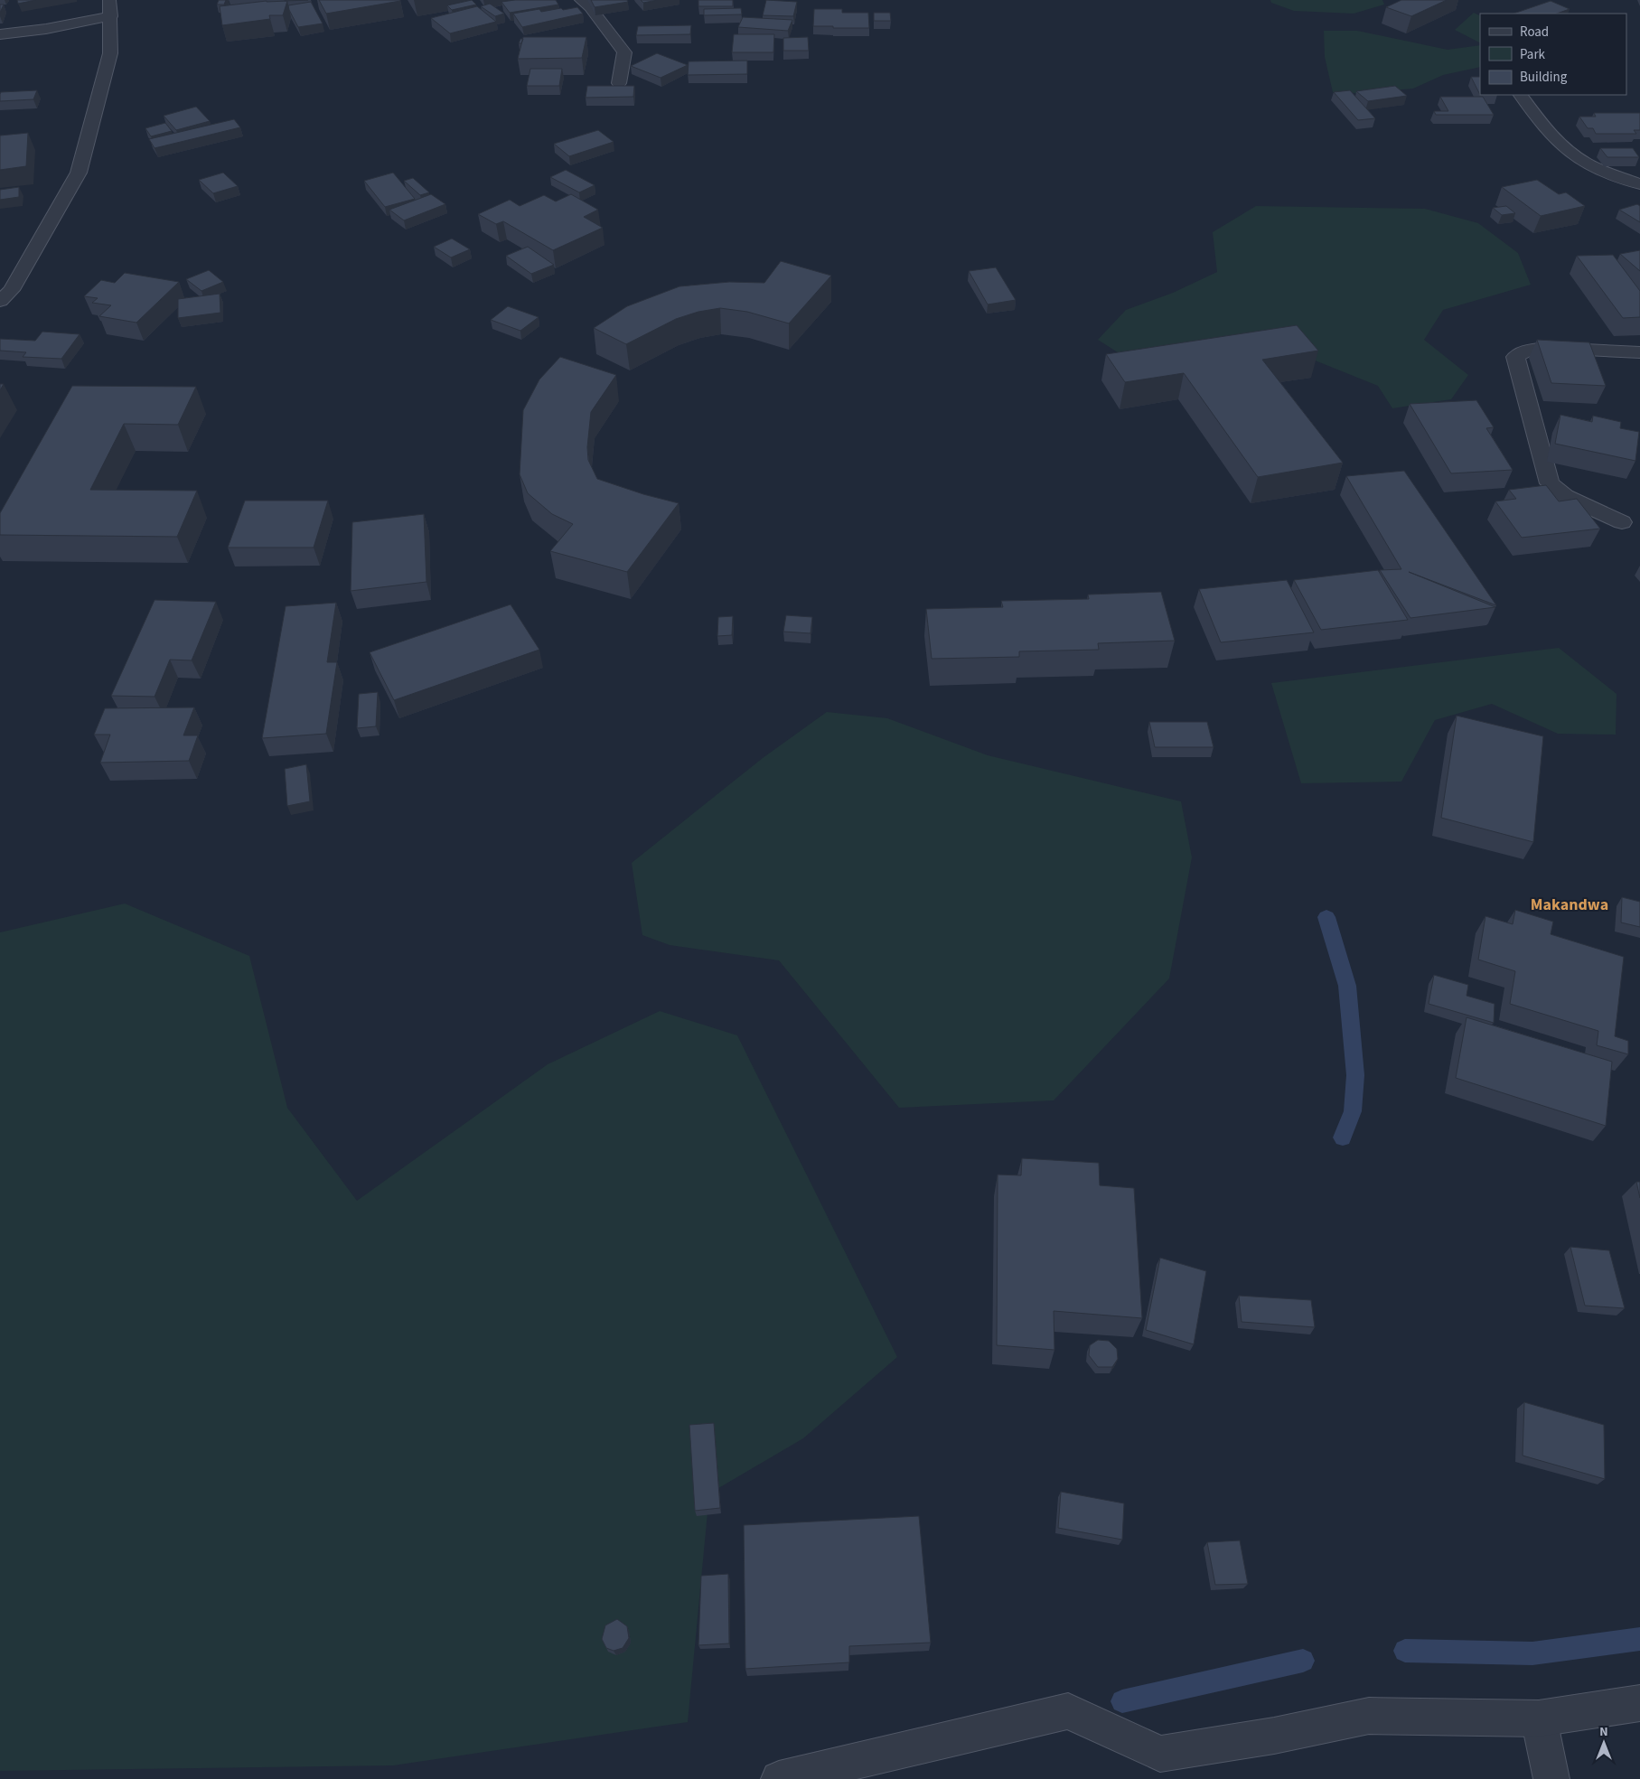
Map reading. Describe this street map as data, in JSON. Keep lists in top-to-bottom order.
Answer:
{
  "districts": ["Makandwa"],
  "legend": ["Road", "Park", "Building"],
  "north": "top"
}
